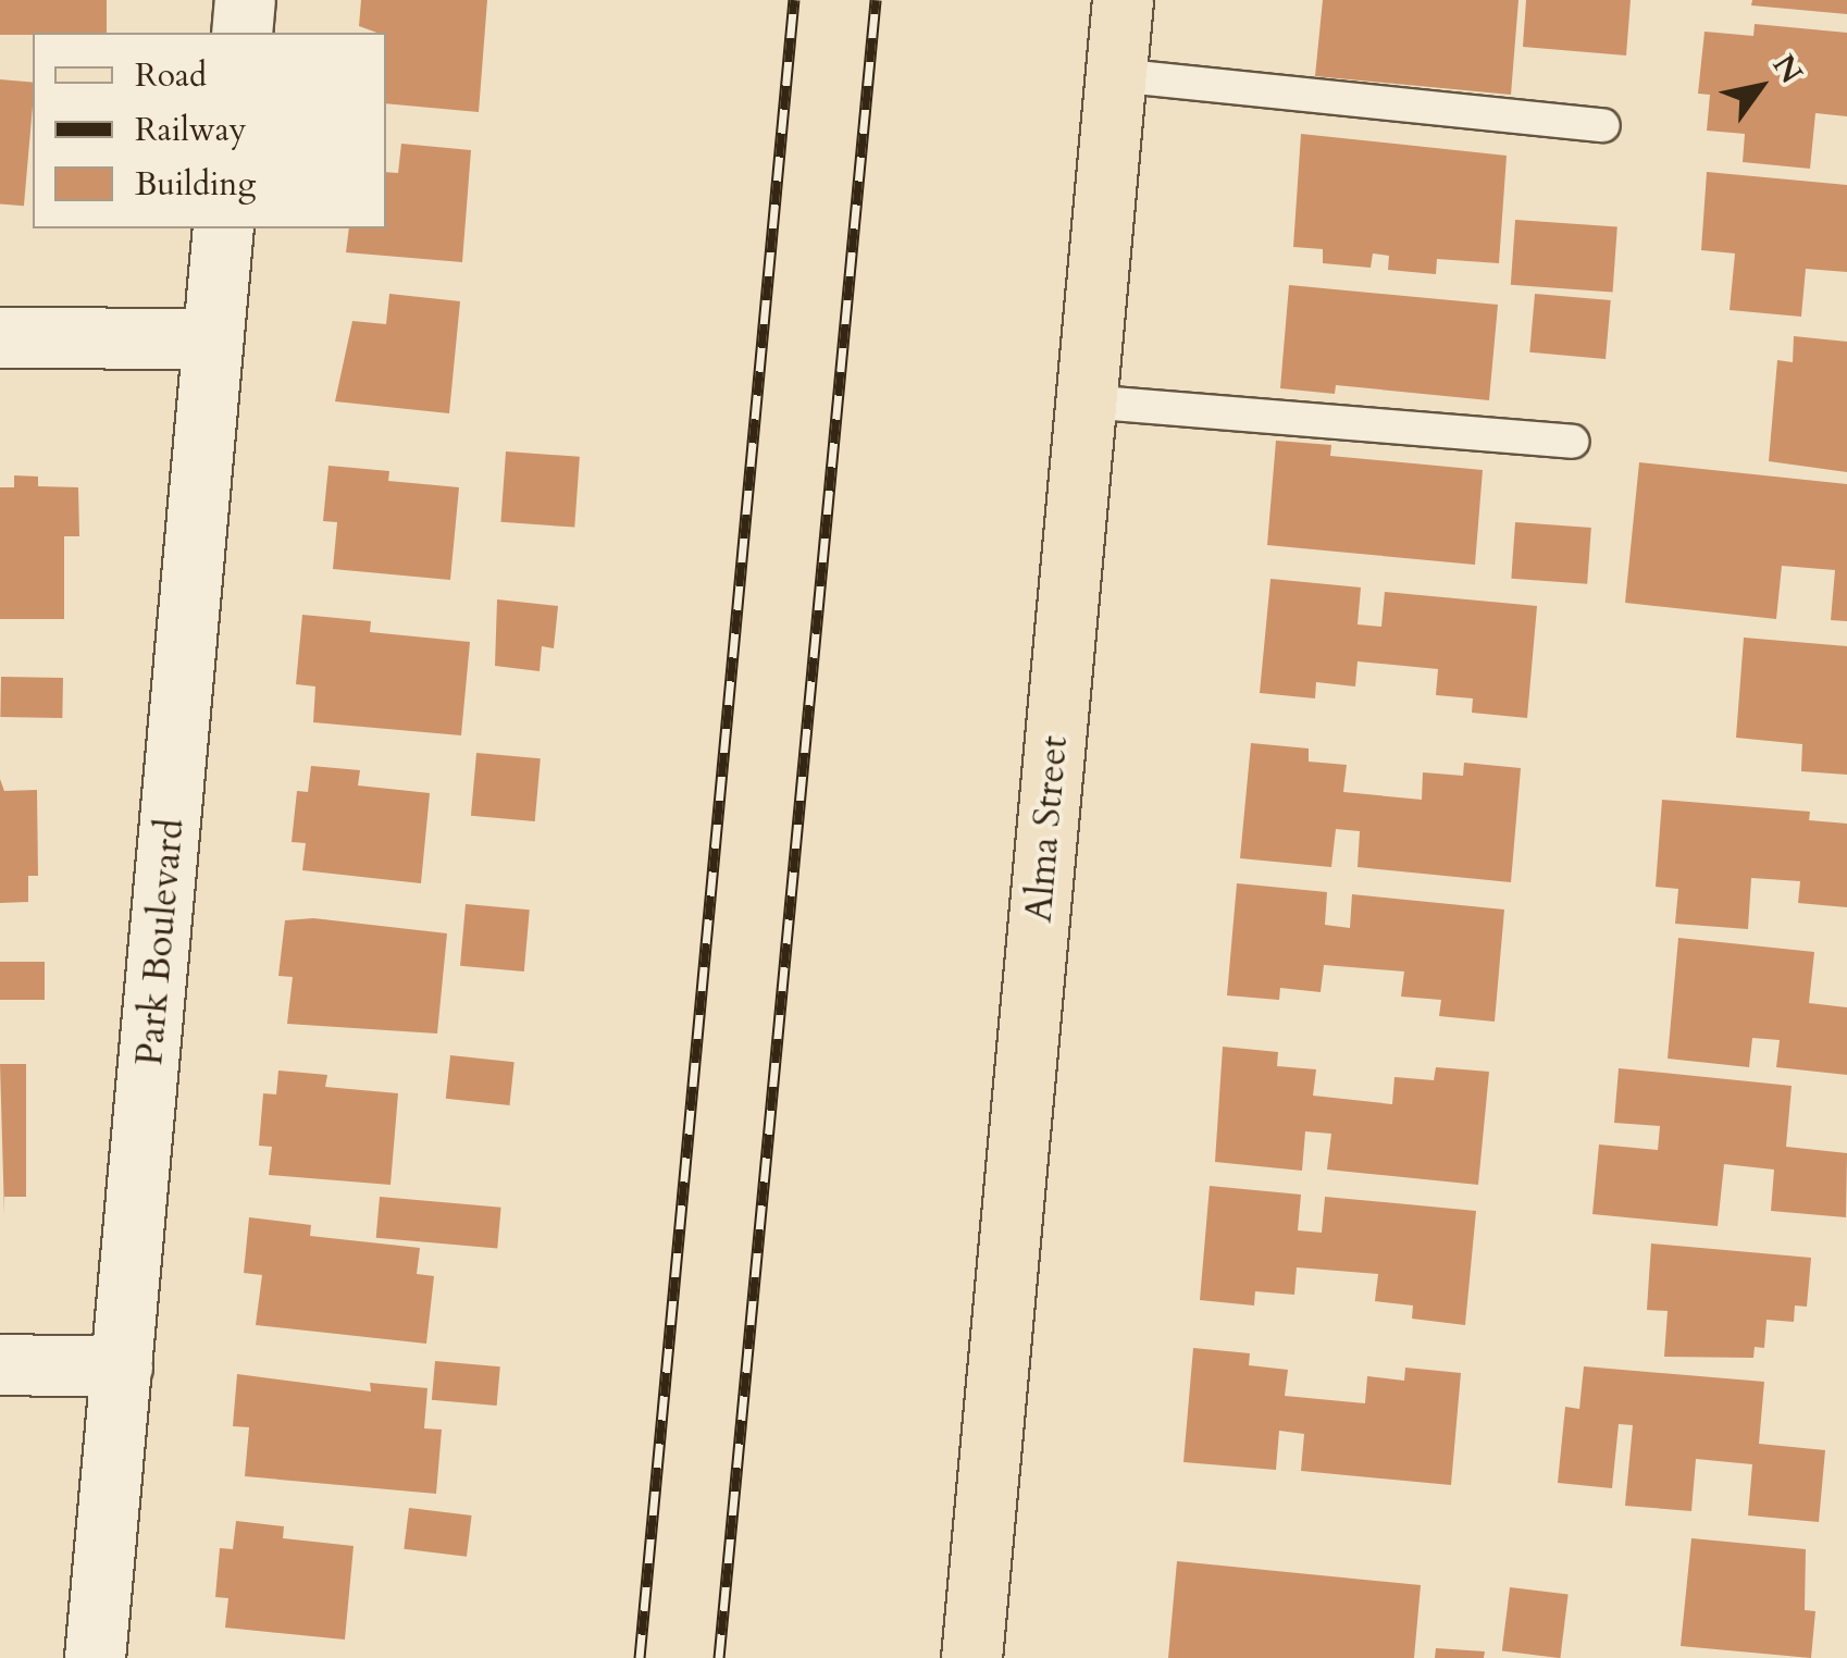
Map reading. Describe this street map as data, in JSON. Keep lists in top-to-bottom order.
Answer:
{
  "streets": {
    "main road": ["Alma Street"],
    "street": ["Park Boulevard"]
  },
  "legend": ["Road", "Railway", "Building"],
  "north": "top right"
}
